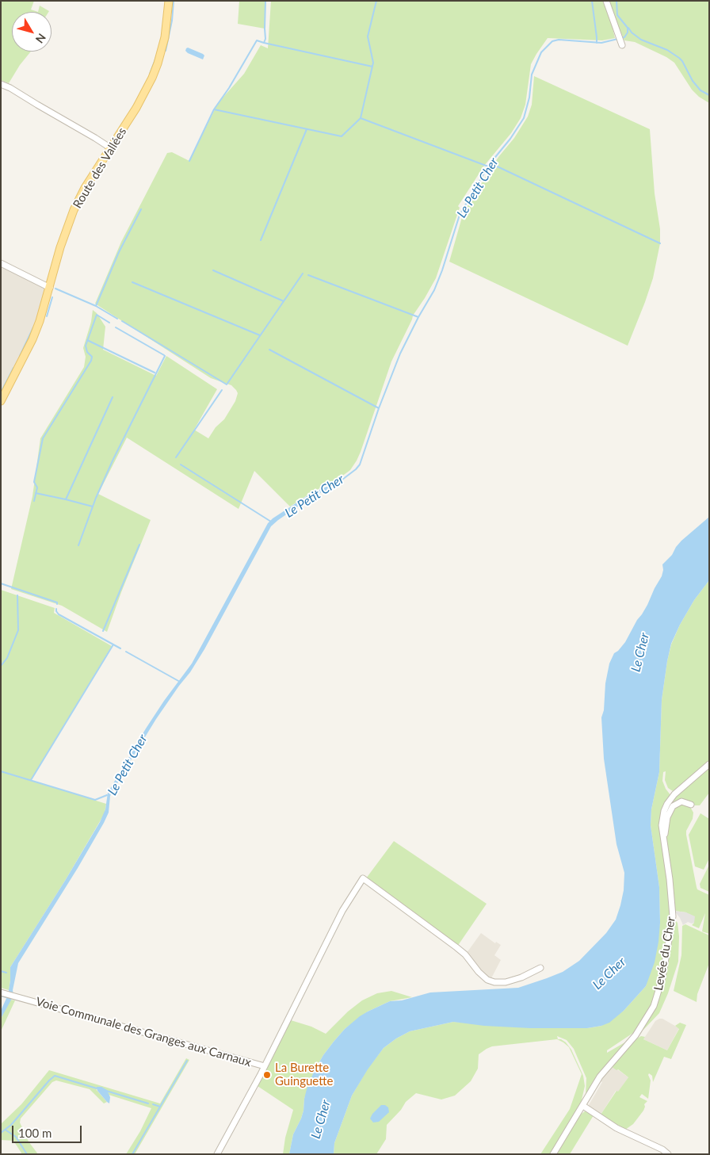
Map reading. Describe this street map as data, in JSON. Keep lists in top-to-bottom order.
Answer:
{
  "streets": {
    "main road": ["Route des Vallées"],
    "street": ["Levée du Cher", "Voie Communale des Granges aux Carnaux"]
  },
  "water": ["Le Petit Cher", "Le Cher"],
  "places": ["La Burette Guinguette"],
  "scale_bar": "100 m",
  "north": "bottom right"
}
